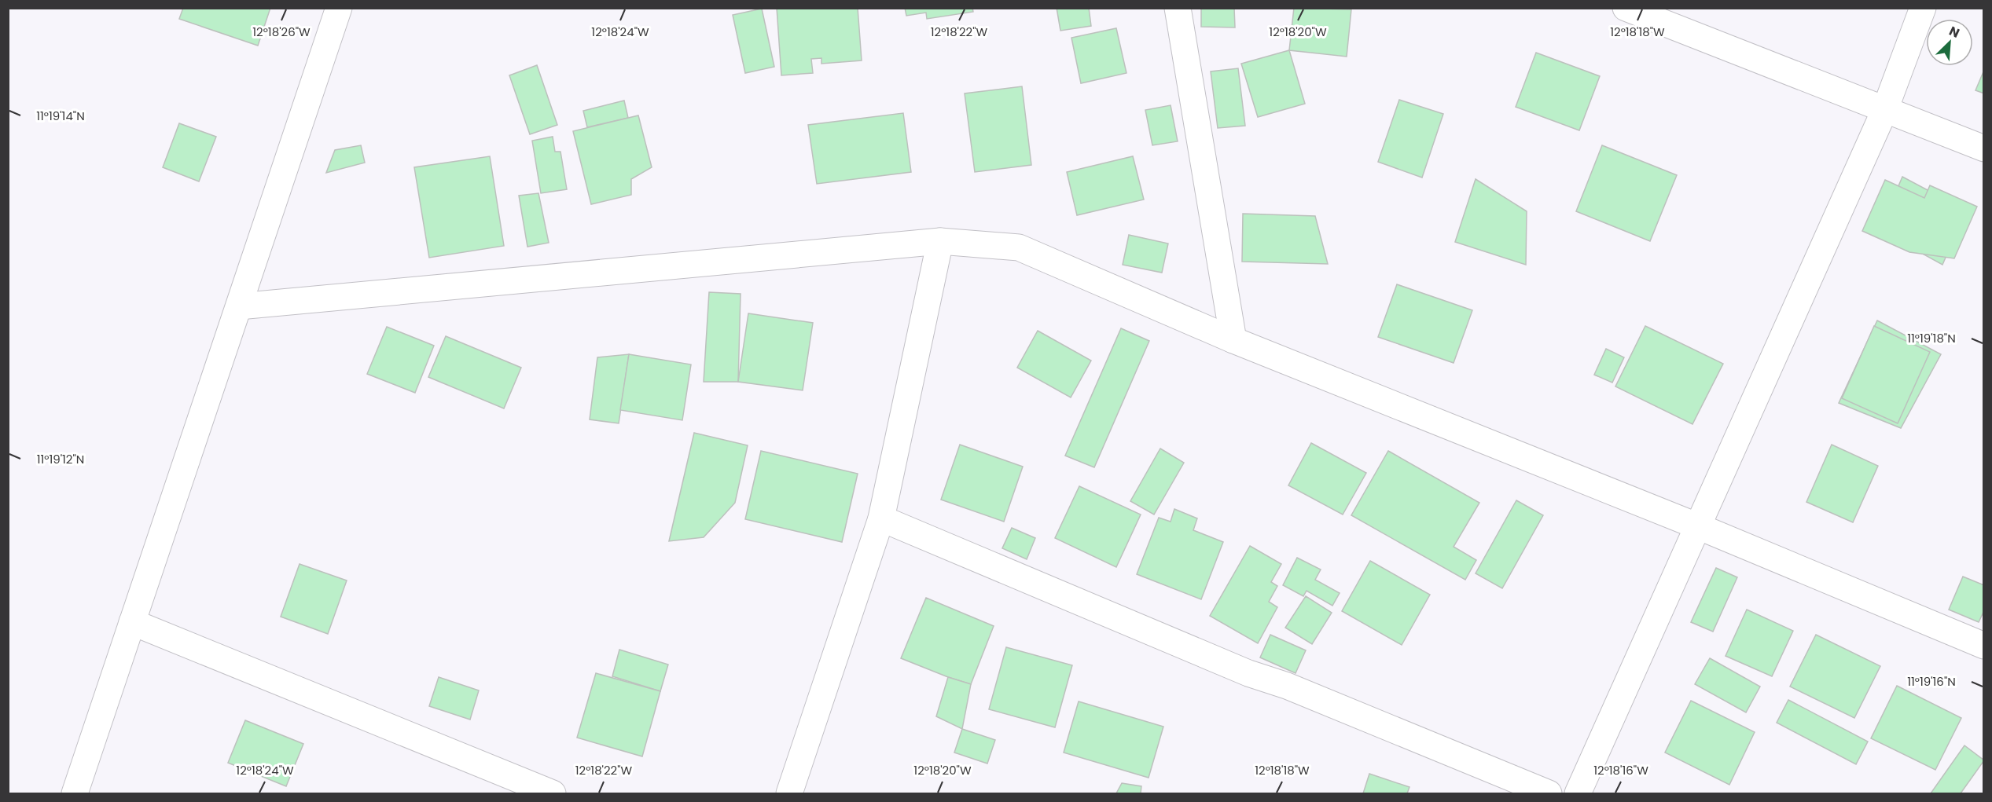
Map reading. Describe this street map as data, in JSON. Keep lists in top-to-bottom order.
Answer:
{
  "north": "top right",
  "coordinates": [
    "12°18'26\"W",
    "12°18'24\"W",
    "12°18'22\"W",
    "12°18'20\"W",
    "12°18'18\"W",
    "11°19'14\"N",
    "11°19'18\"N",
    "11°19'12\"N",
    "11°19'16\"N",
    "12°18'16\"W"
  ]
}
